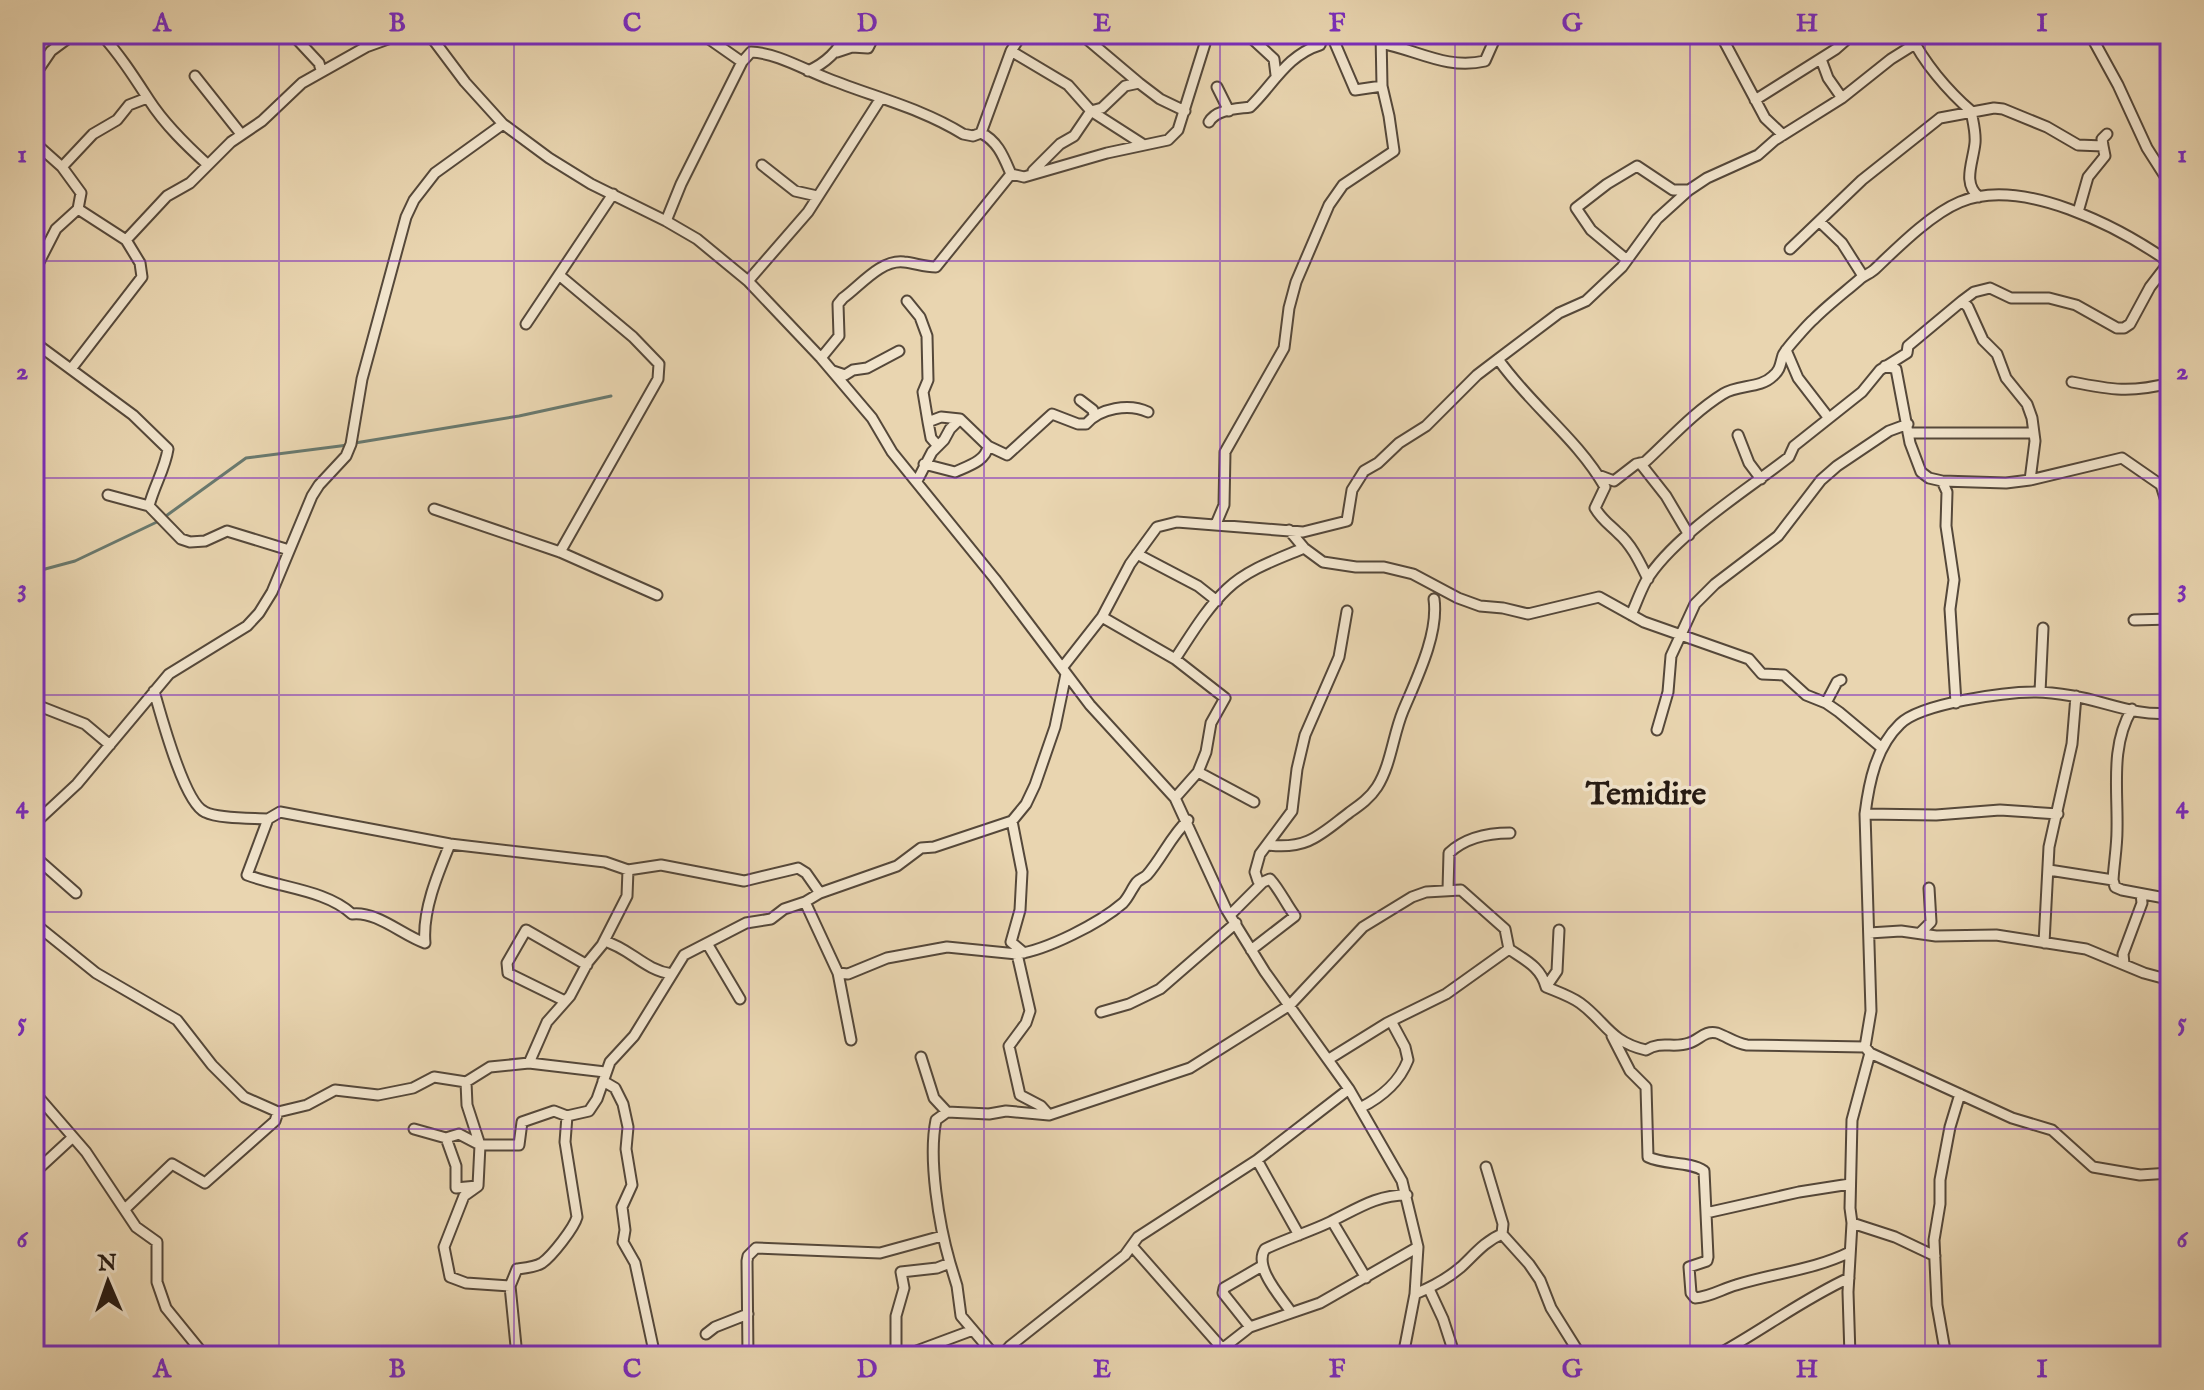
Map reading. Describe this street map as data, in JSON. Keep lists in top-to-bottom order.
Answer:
{
  "districts": ["Temidire"],
  "north": "top",
  "grid": {
    "columns": [
      "A",
      "B",
      "C",
      "D",
      "E",
      "F",
      "G",
      "H",
      "I"
    ],
    "rows": [
      "1",
      "2",
      "3",
      "4",
      "5",
      "6"
    ]
  }
}
